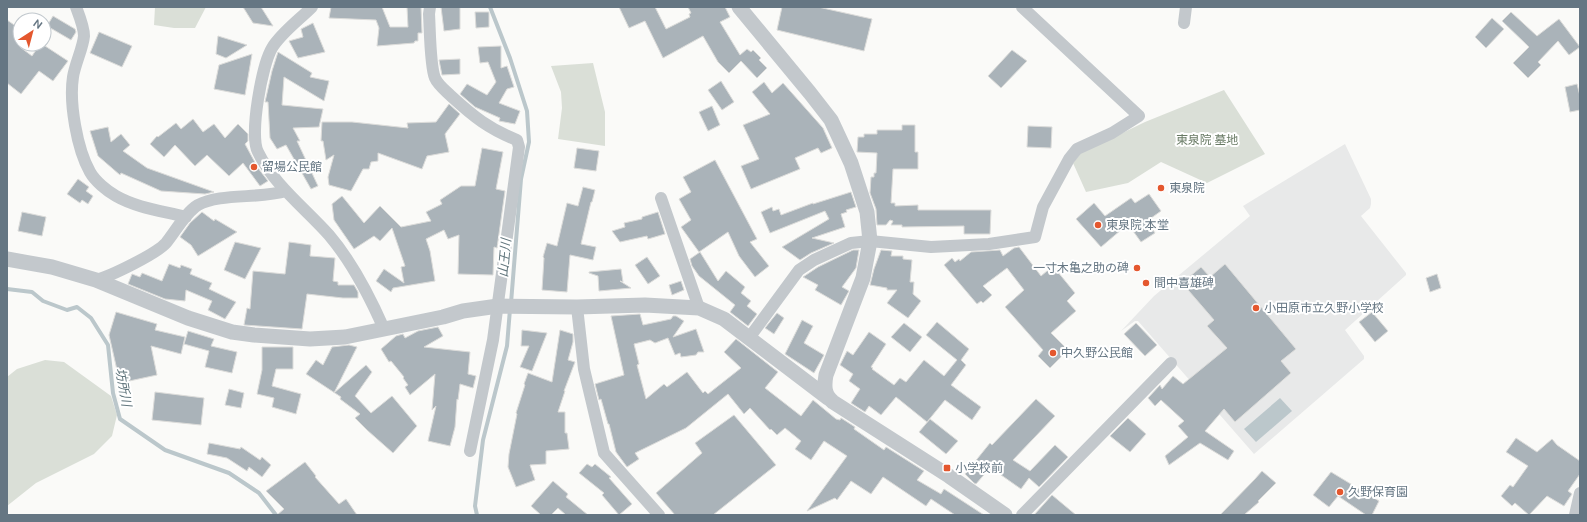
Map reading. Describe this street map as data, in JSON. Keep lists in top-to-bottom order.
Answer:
{
  "water": ["山王川", "坊所川"],
  "parks": ["東泉院 墓地"],
  "places": {
    "other": [
      "留場公民館",
      "東泉院",
      "東泉院 本堂",
      "一寸木亀之助の碑",
      "間中喜雄碑",
      "小田原市立久野小学校",
      "中久野公民館",
      "久野保育園"
    ],
    "transit": ["小学校前"]
  },
  "north": "top right"
}
